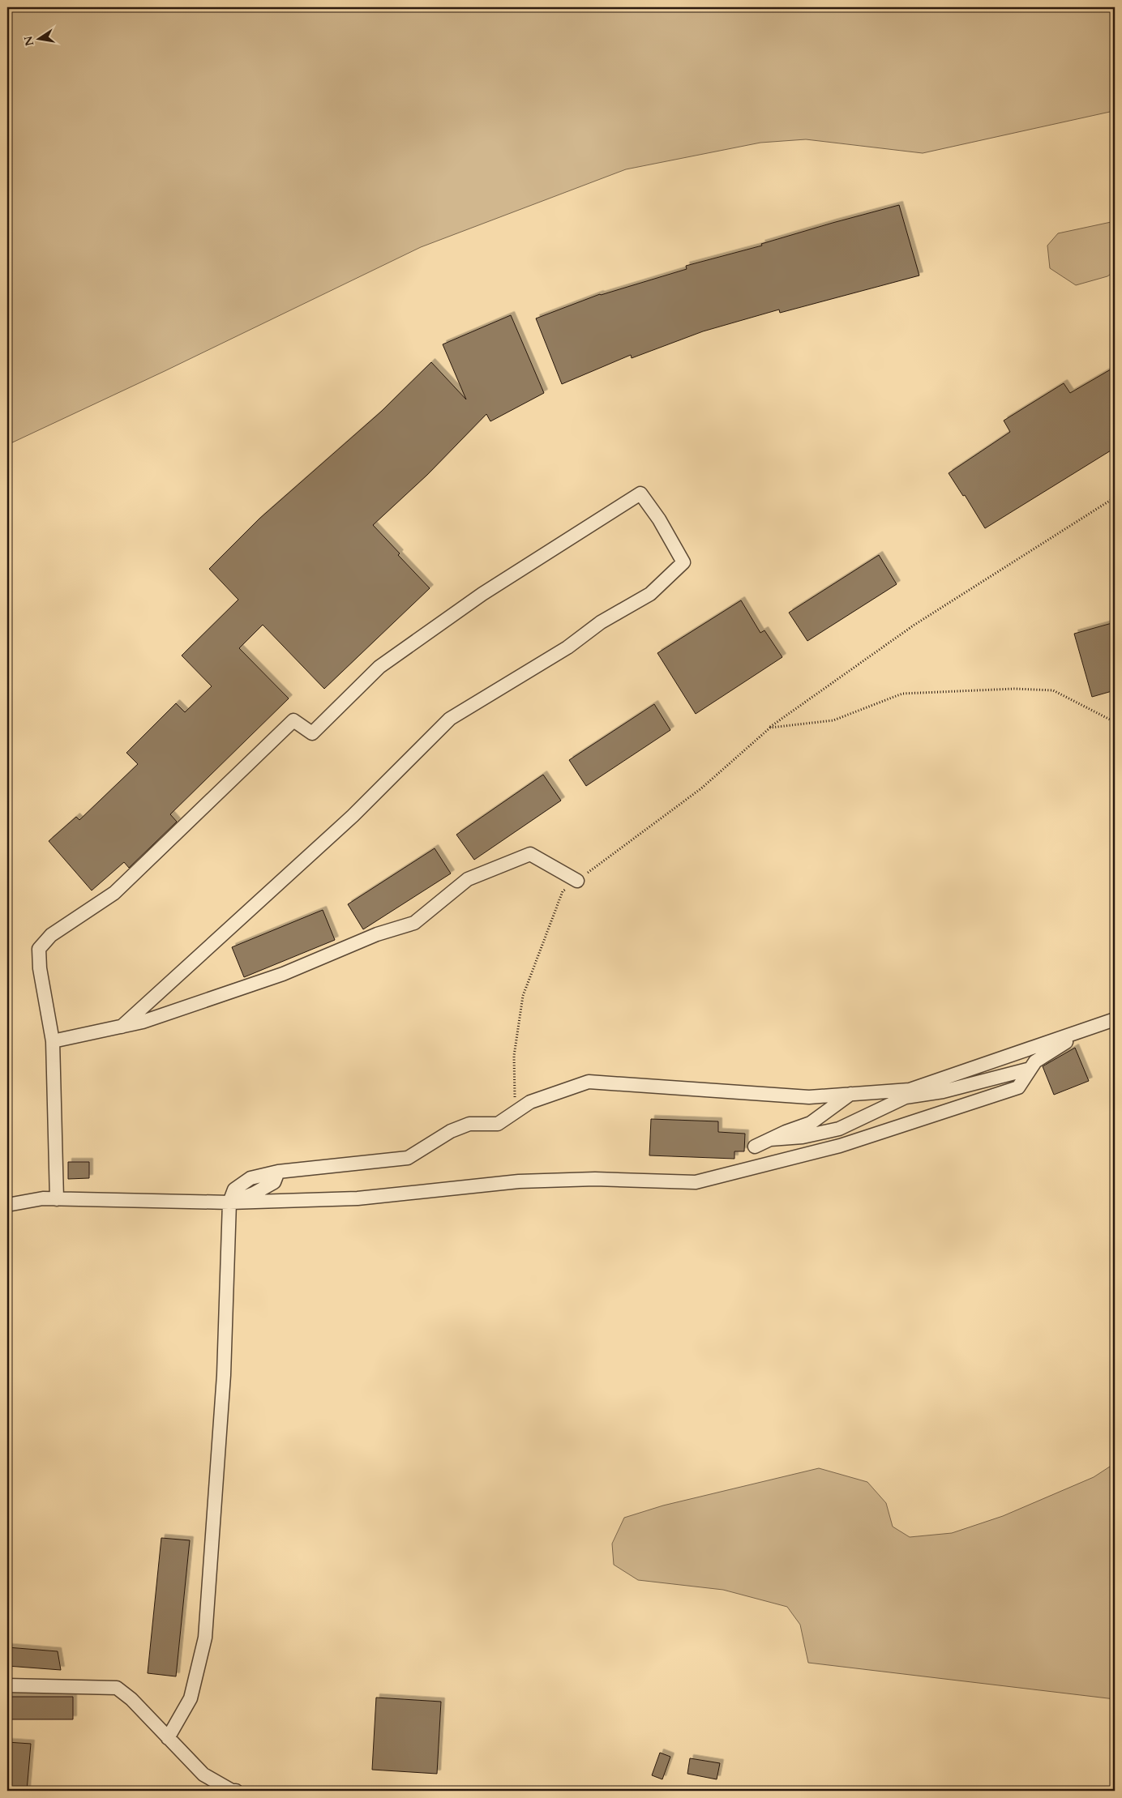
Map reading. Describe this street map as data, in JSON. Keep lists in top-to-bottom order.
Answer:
{
  "north": "left"
}
